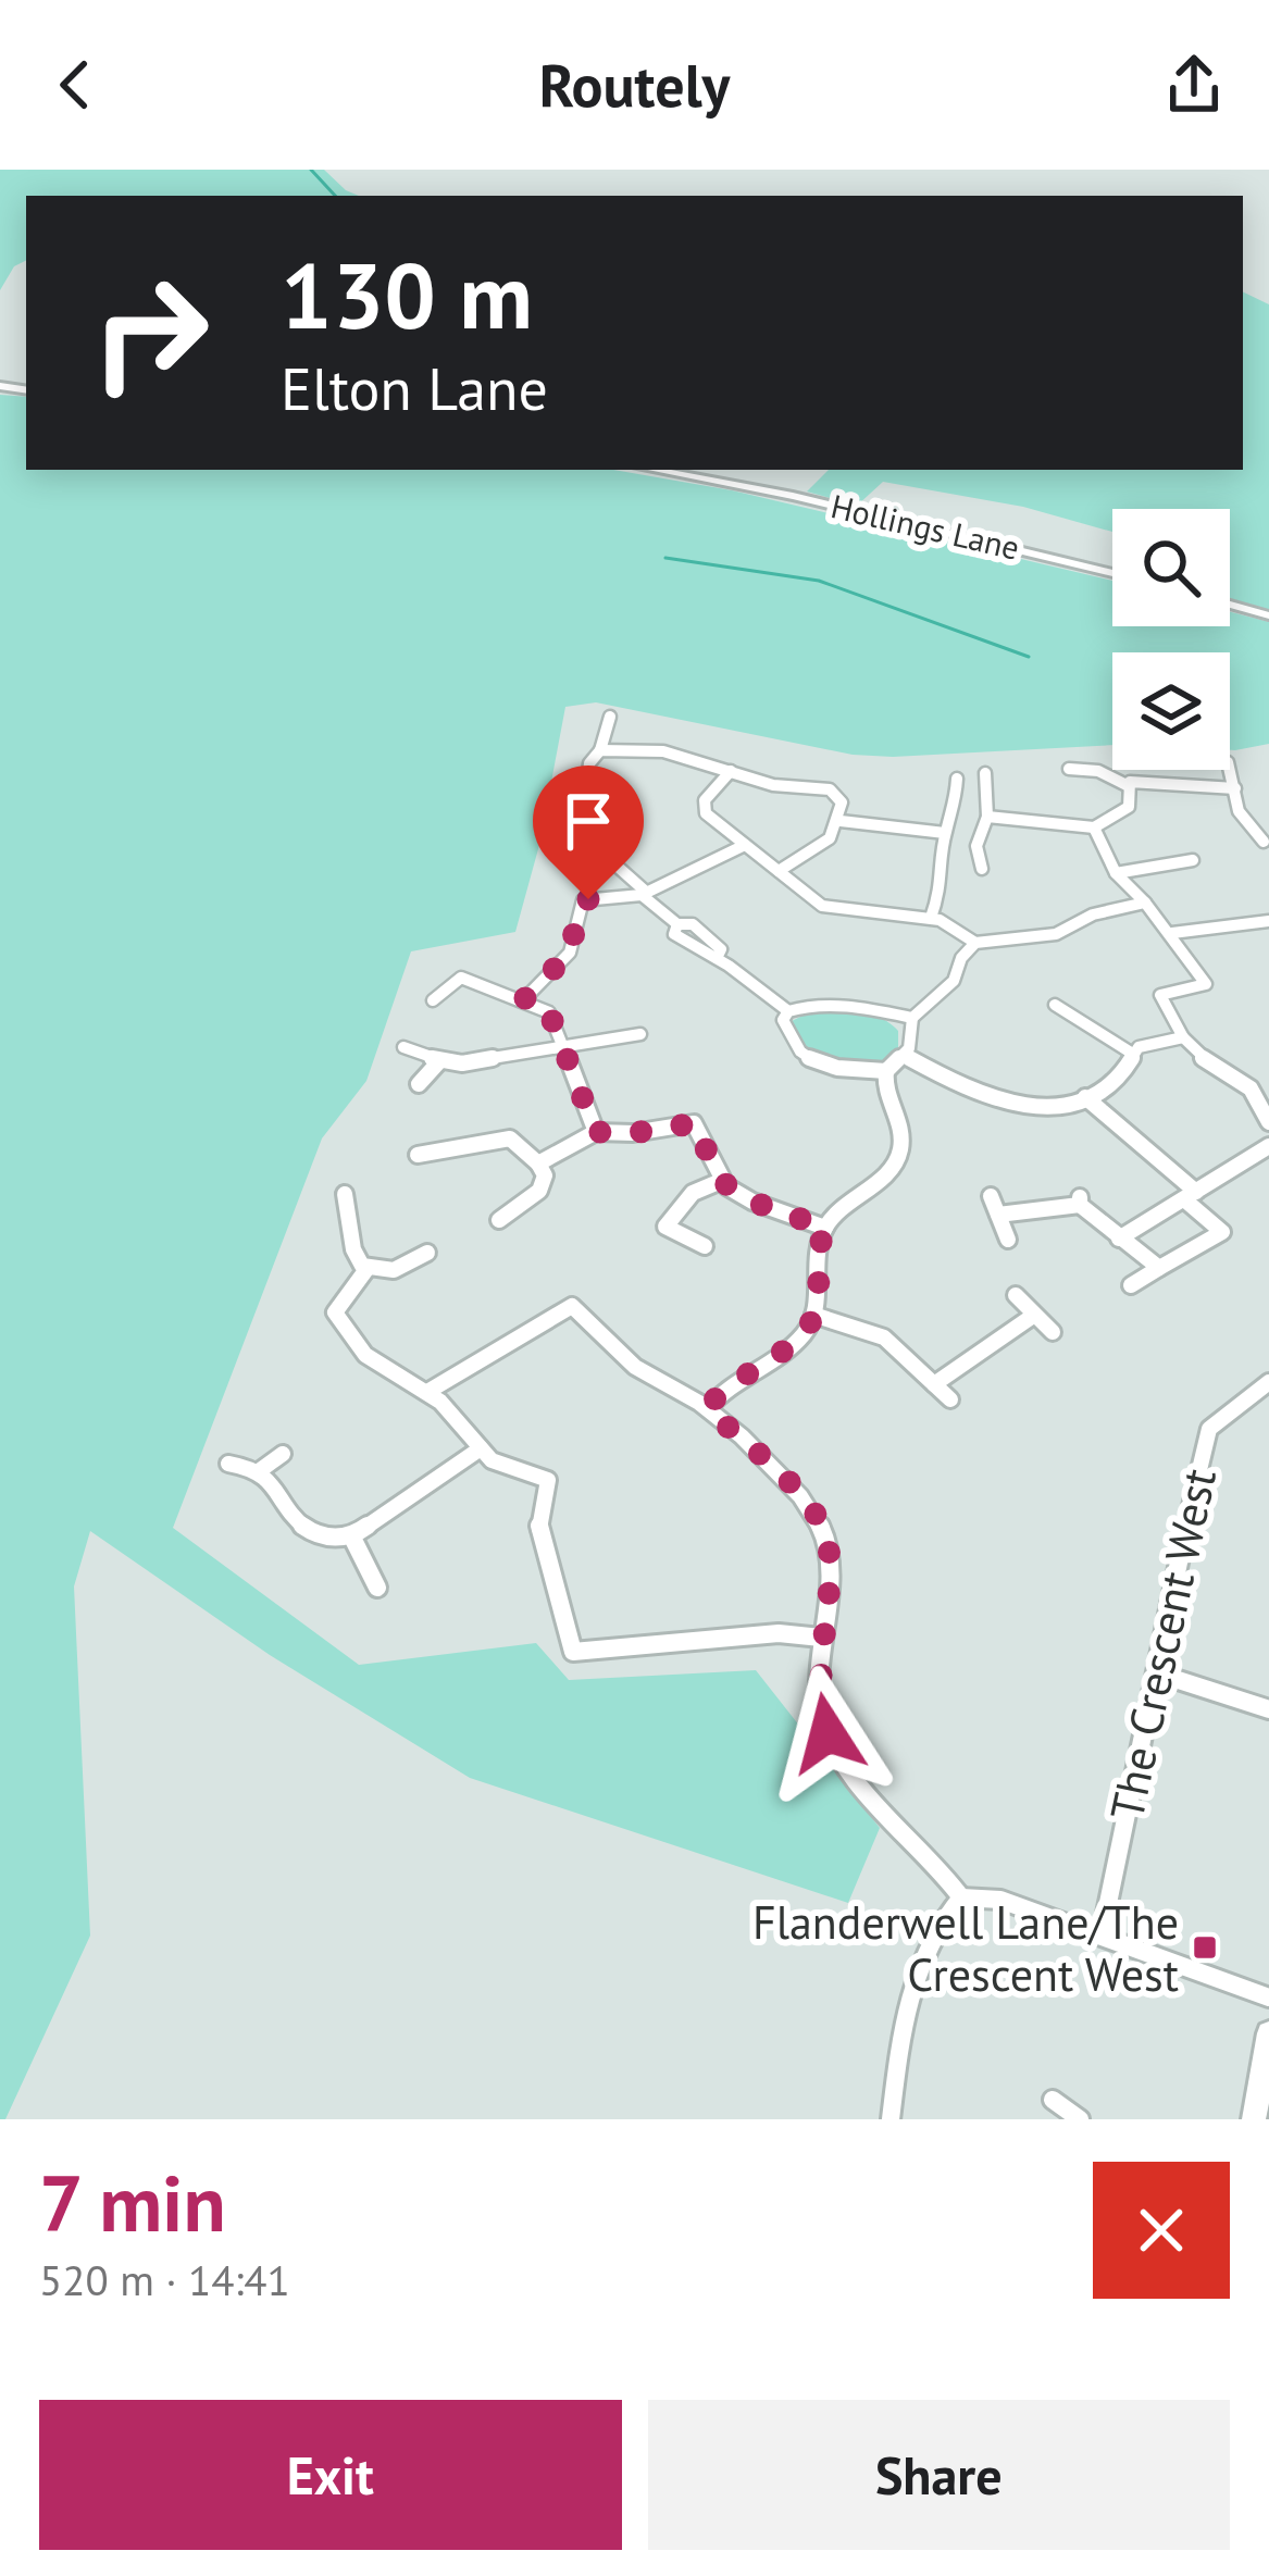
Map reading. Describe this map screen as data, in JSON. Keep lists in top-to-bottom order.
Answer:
{
  "streets": {
    "street": ["Hollings Lane", "The Crescent West"]
  },
  "places": {
    "transit": ["Flanderwell Lane/The Crescent West"]
  },
  "page": {
    "header": "Routely",
    "turn": ["130 m", "Elton Lane"],
    "heading": ["7 min", "520 m · 14:41"],
    "buttons": ["Exit", "Share"]
  }
}
